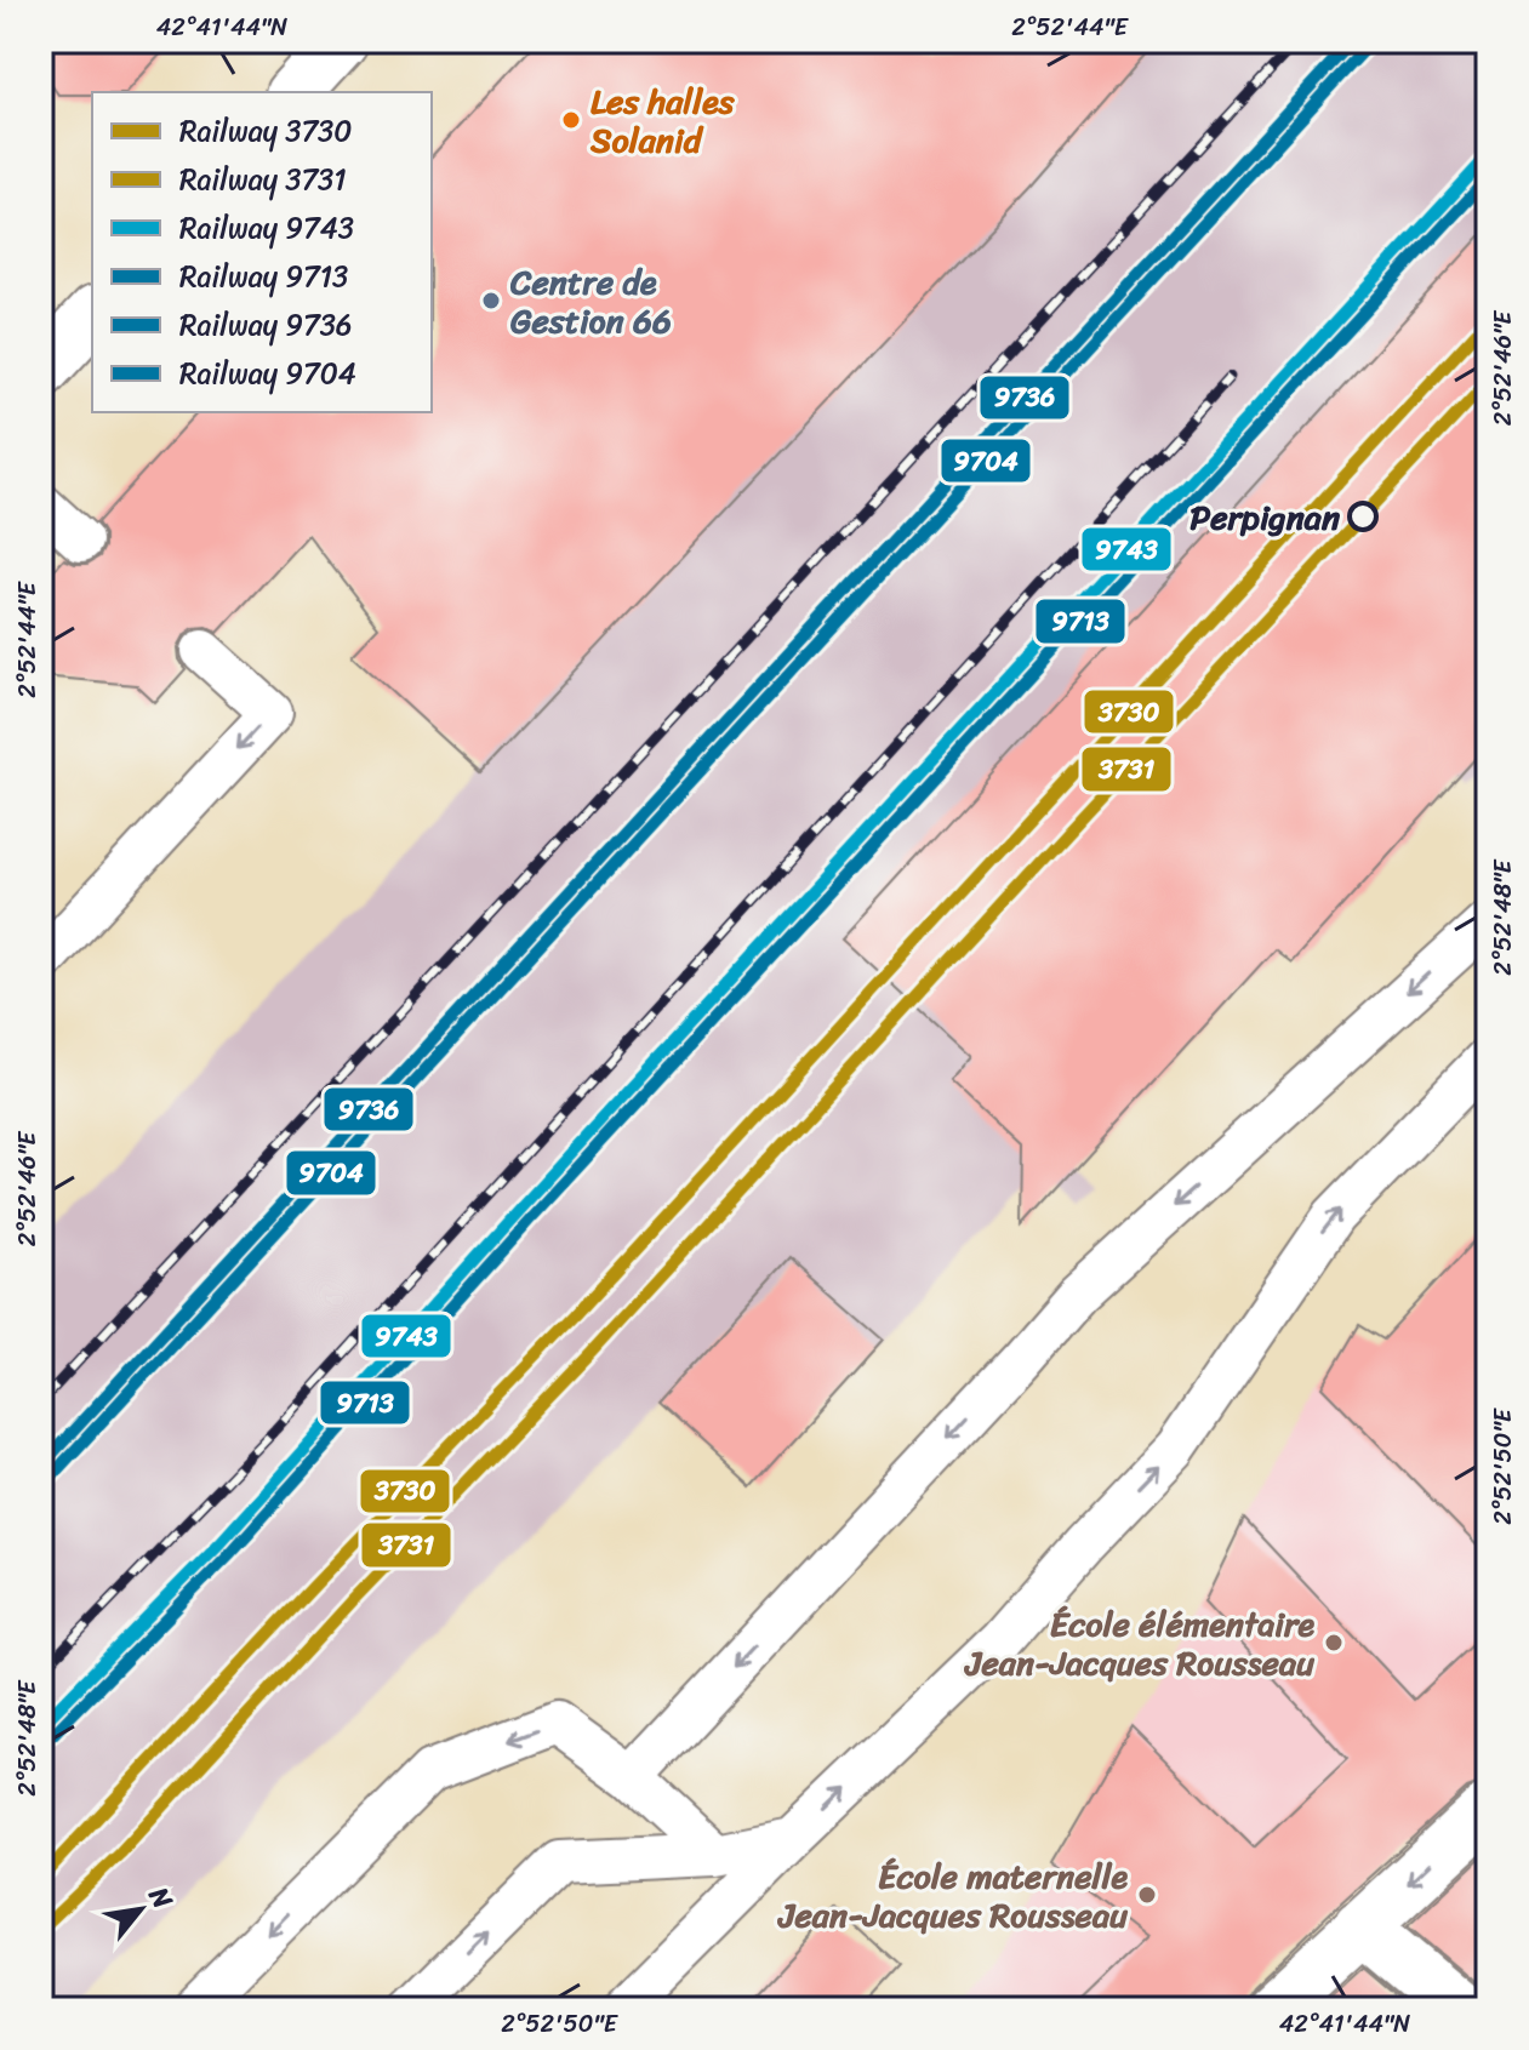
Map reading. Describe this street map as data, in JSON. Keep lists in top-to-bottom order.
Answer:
{
  "places": [
    "Les halles Solanid",
    "Centre de Gestion 66",
    "Perpignan",
    "École élémentaire Jean-Jacques Rousseau",
    "École maternelle Jean-Jacques Rousseau"
  ],
  "lines": [
    "rail line 9736",
    "rail line 9704",
    "rail line 9743",
    "rail line 9713",
    "rail line 3730",
    "rail line 3731"
  ],
  "legend": [
    "Railway 3730",
    "Railway 3731",
    "Railway 9743",
    "Railway 9713",
    "Railway 9736",
    "Railway 9704"
  ],
  "north": "top right",
  "coordinates": [
    "42°41'44\"N",
    "2°52'44\"E",
    "2°52'46\"E",
    "2°52'48\"E",
    "2°52'50\"E"
  ]
}
